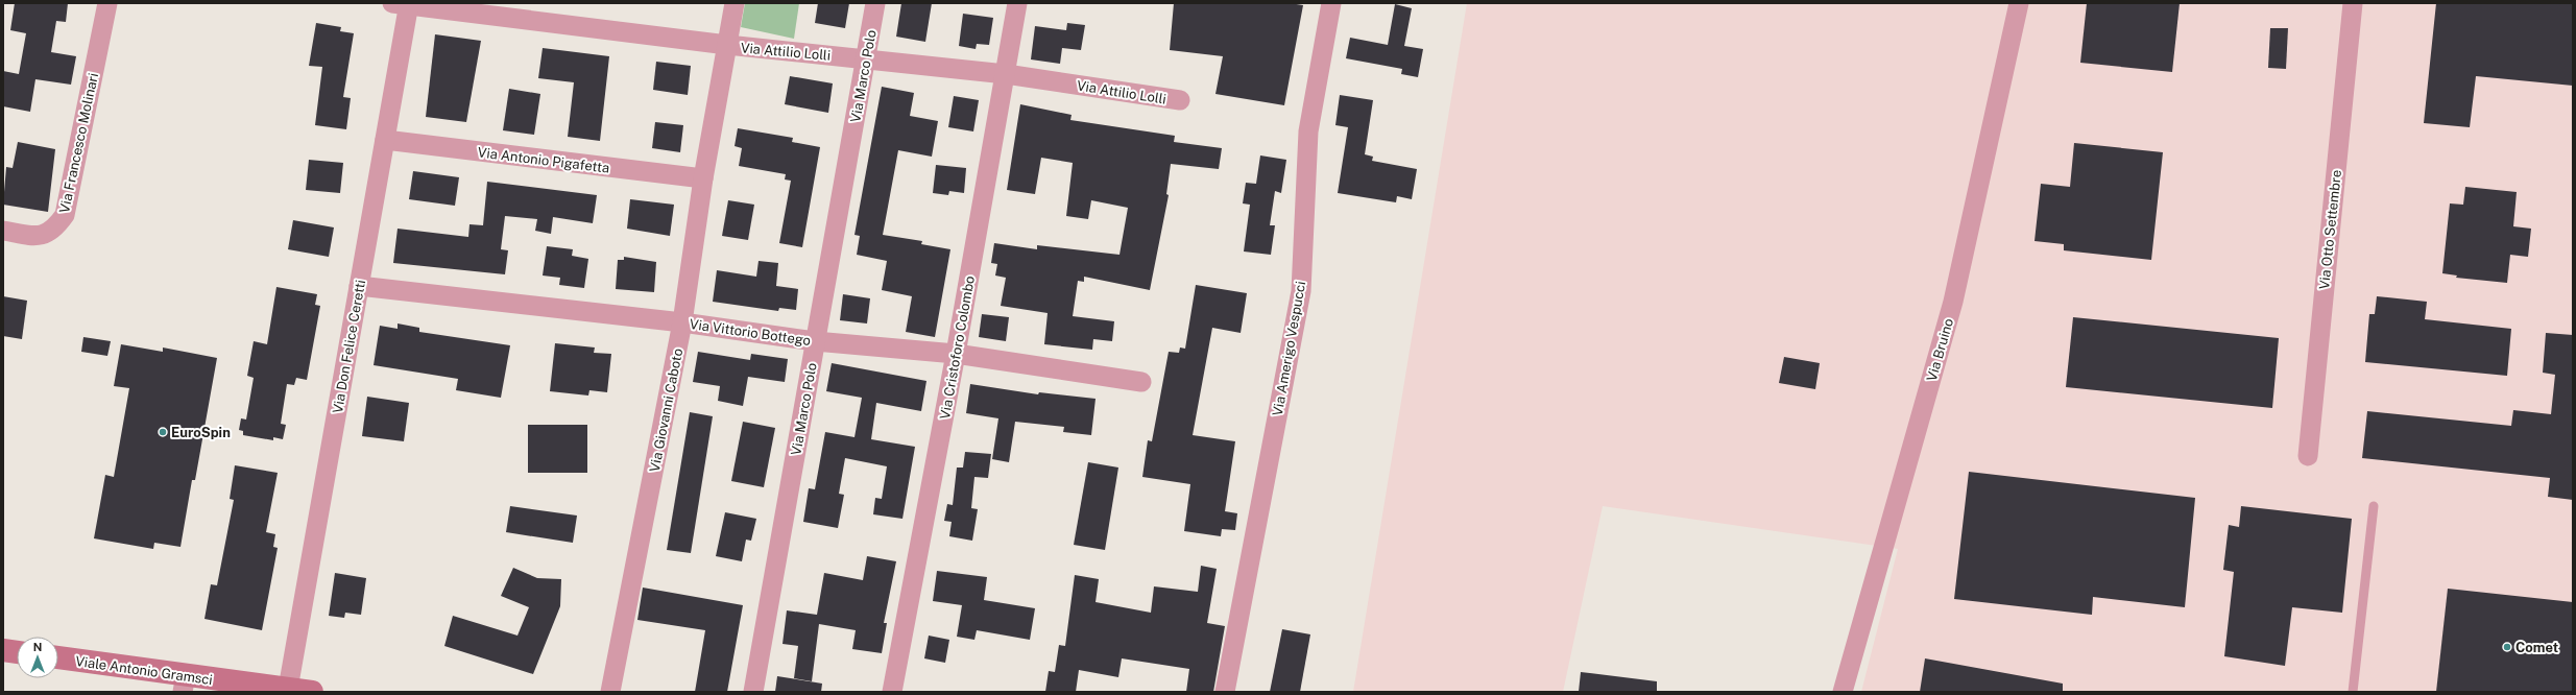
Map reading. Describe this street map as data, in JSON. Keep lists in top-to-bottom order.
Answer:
{
  "streets": {
    "street": [
      "Via Attilio Lolli",
      "Via Marco Polo",
      "Via Francesco Molinari",
      "Via Antonio Pigafetta",
      "Via Otto Settembre",
      "Via Vittorio Bottego",
      "Via Don Felice Ceretti",
      "Via Cristoforo Colombo",
      "Via Amerigo Vespucci",
      "Via Bruino",
      "Via Giovanni Caboto",
      "Viale Antonio Gramsci"
    ]
  },
  "crossings": [
    ["Via Attilio Lolli", "Via Marco Polo"],
    ["Via Attilio Lolli", "Via Don Felice Ceretti"],
    ["Via Attilio Lolli", "Via Cristoforo Colombo"],
    ["Via Attilio Lolli", "Via Giovanni Caboto"],
    ["Via Marco Polo", "Via Vittorio Bottego"],
    ["Via Antonio Pigafetta", "Via Don Felice Ceretti"],
    ["Via Antonio Pigafetta", "Via Giovanni Caboto"],
    ["Via Vittorio Bottego", "Via Don Felice Ceretti"],
    ["Via Vittorio Bottego", "Via Cristoforo Colombo"],
    ["Via Vittorio Bottego", "Via Giovanni Caboto"],
    ["Via Don Felice Ceretti", "Viale Antonio Gramsci"]
  ],
  "places": ["EuroSpin", "Comet"],
  "north": "top"
}
